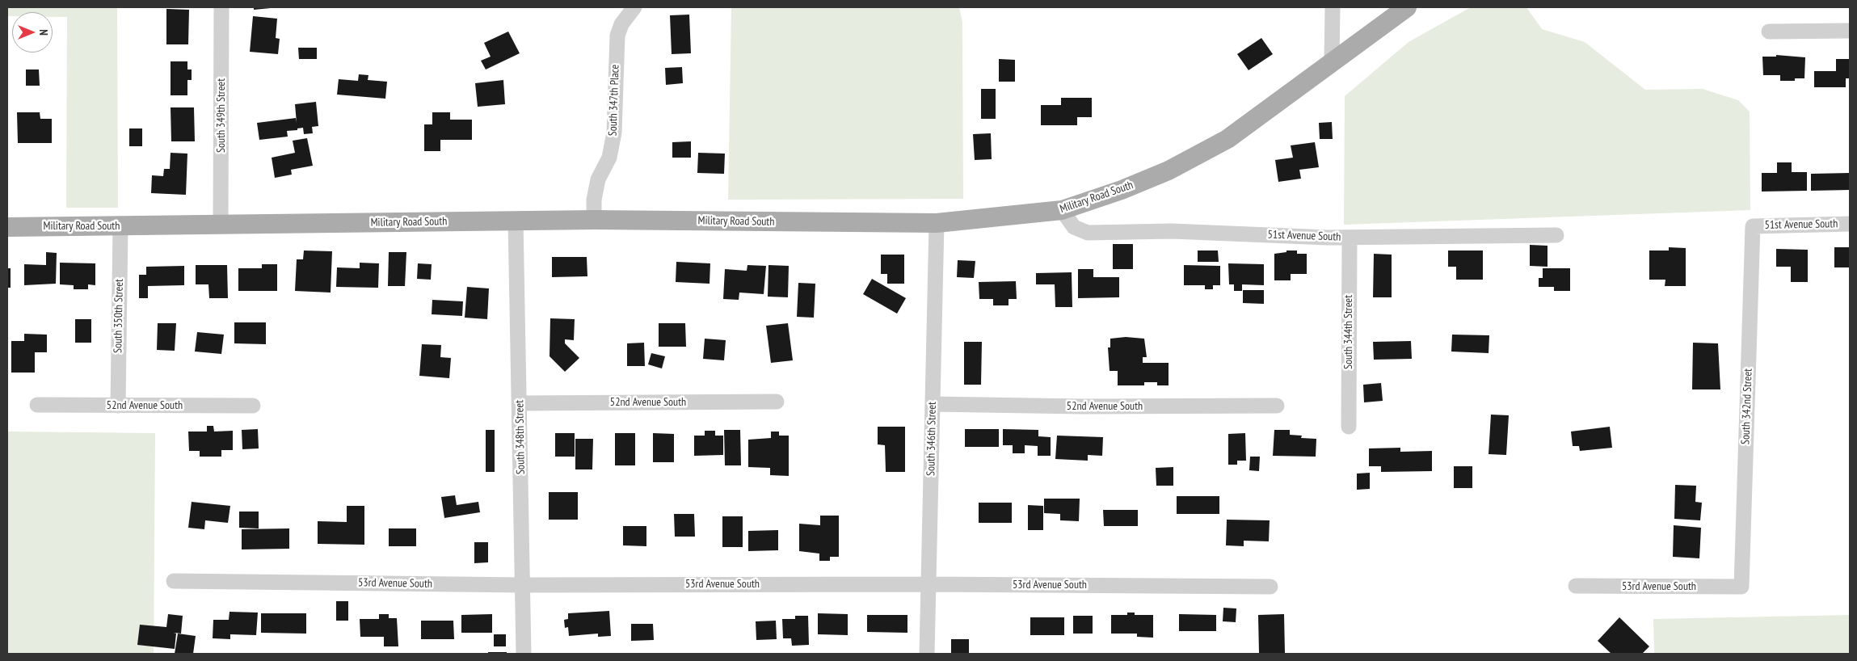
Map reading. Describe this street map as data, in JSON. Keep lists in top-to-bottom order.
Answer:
{
  "streets": {
    "main road": ["Military Road South"],
    "street": [
      "South 347th Place",
      "South 349th Street",
      "51st Avenue South",
      "South 350th Street",
      "South 344th Street",
      "52nd Avenue South",
      "South 342nd Street",
      "South 348th Street",
      "South 346th Street",
      "53rd Avenue South"
    ]
  },
  "crossings": [
    ["South 347th Place", "Military Road South"],
    ["South 349th Street", "Military Road South"],
    ["Military Road South", "51st Avenue South"],
    ["Military Road South", "South 350th Street"],
    ["Military Road South", "South 348th Street"],
    ["Military Road South", "South 346th Street"],
    ["51st Avenue South", "South 344th Street"],
    ["51st Avenue South", "South 342nd Street"],
    ["South 350th Street", "52nd Avenue South"],
    ["52nd Avenue South", "South 348th Street"],
    ["52nd Avenue South", "South 346th Street"],
    ["South 342nd Street", "53rd Avenue South"],
    ["South 348th Street", "53rd Avenue South"],
    ["South 346th Street", "53rd Avenue South"]
  ],
  "north": "right"
}
